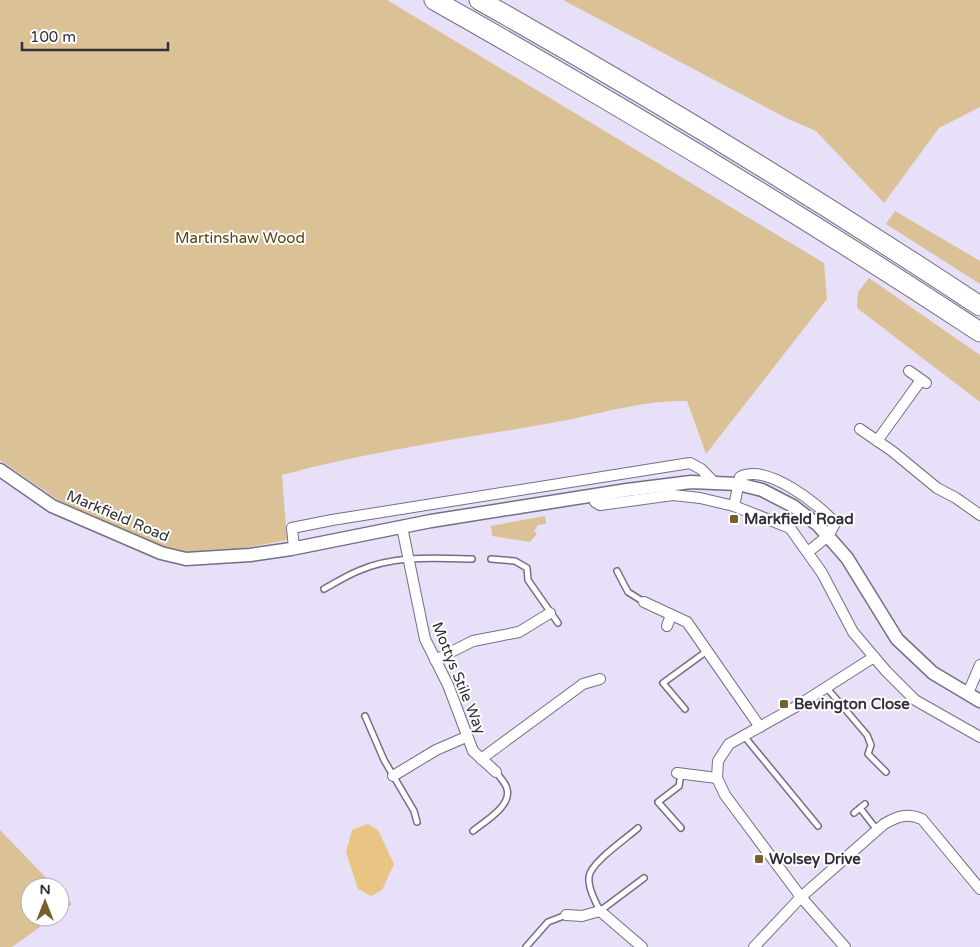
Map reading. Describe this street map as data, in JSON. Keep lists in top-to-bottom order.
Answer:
{
  "streets": {
    "street": ["Markfield Road", "Mottys Stile Way"]
  },
  "crossings": [
    ["Markfield Road", "Mottys Stile Way"]
  ],
  "parks": ["Martinshaw Wood"],
  "places": {
    "transit": ["Markfield Road", "Bevington Close", "Wolsey Drive"]
  },
  "scale_bar": "100 m",
  "north": "top"
}
